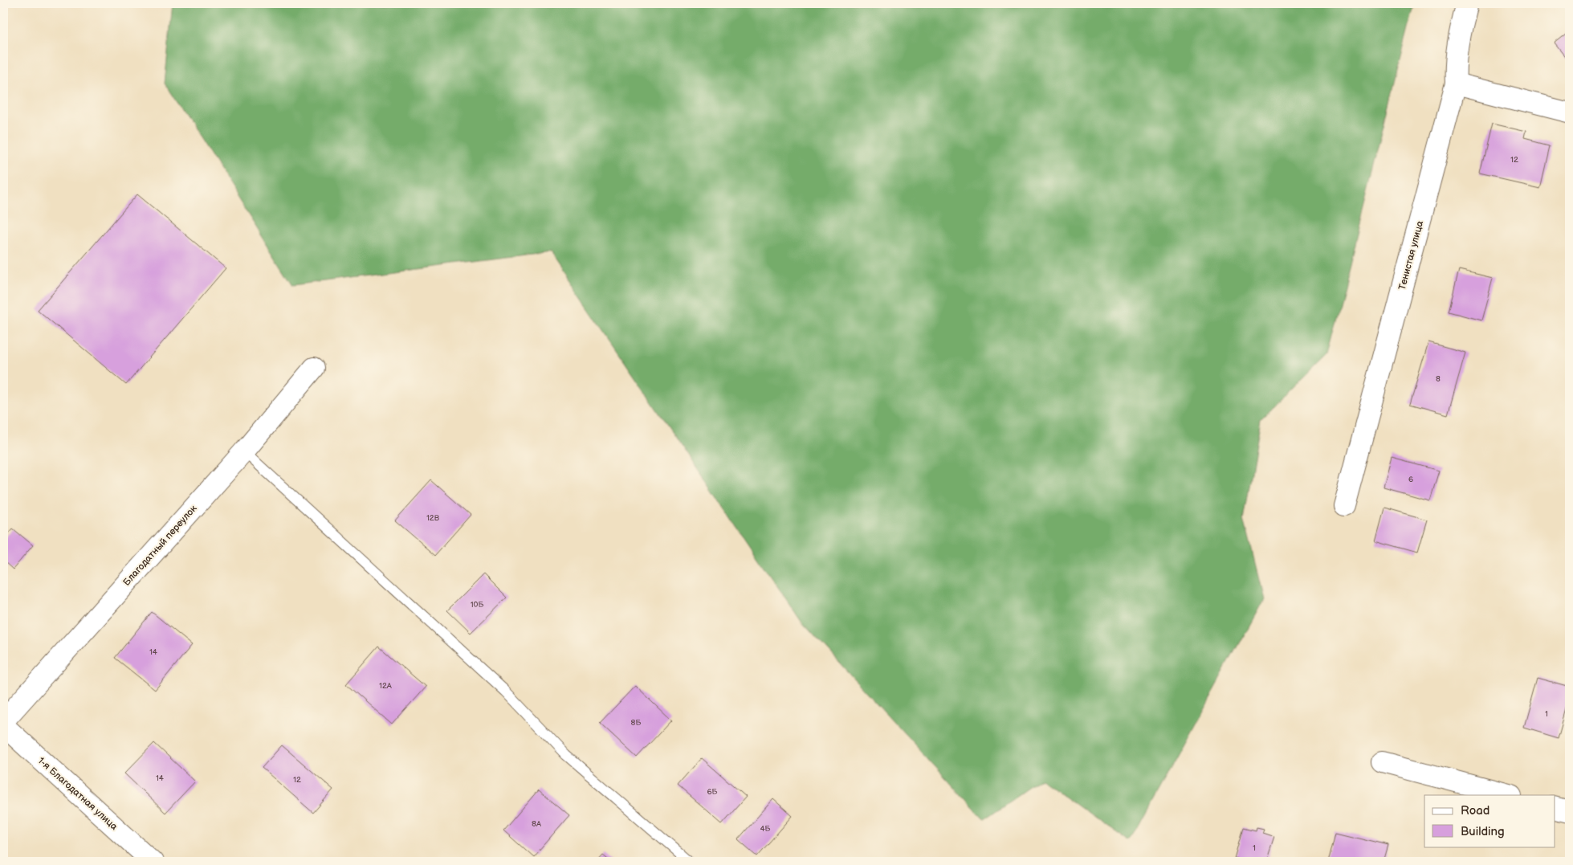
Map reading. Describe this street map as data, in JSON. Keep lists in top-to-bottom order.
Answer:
{
  "streets": {
    "street": ["Тенистая улица", "Благодатный переулок", "1-я Благодатная улица"]
  },
  "house_numbers": [
    "12",
    "8",
    "6",
    "12В",
    "10Б",
    "14",
    "12А",
    "1",
    "8Б",
    "14",
    "12",
    "6Б",
    "8А",
    "4Б",
    "1"
  ],
  "legend": ["Road", "Building"]
}
